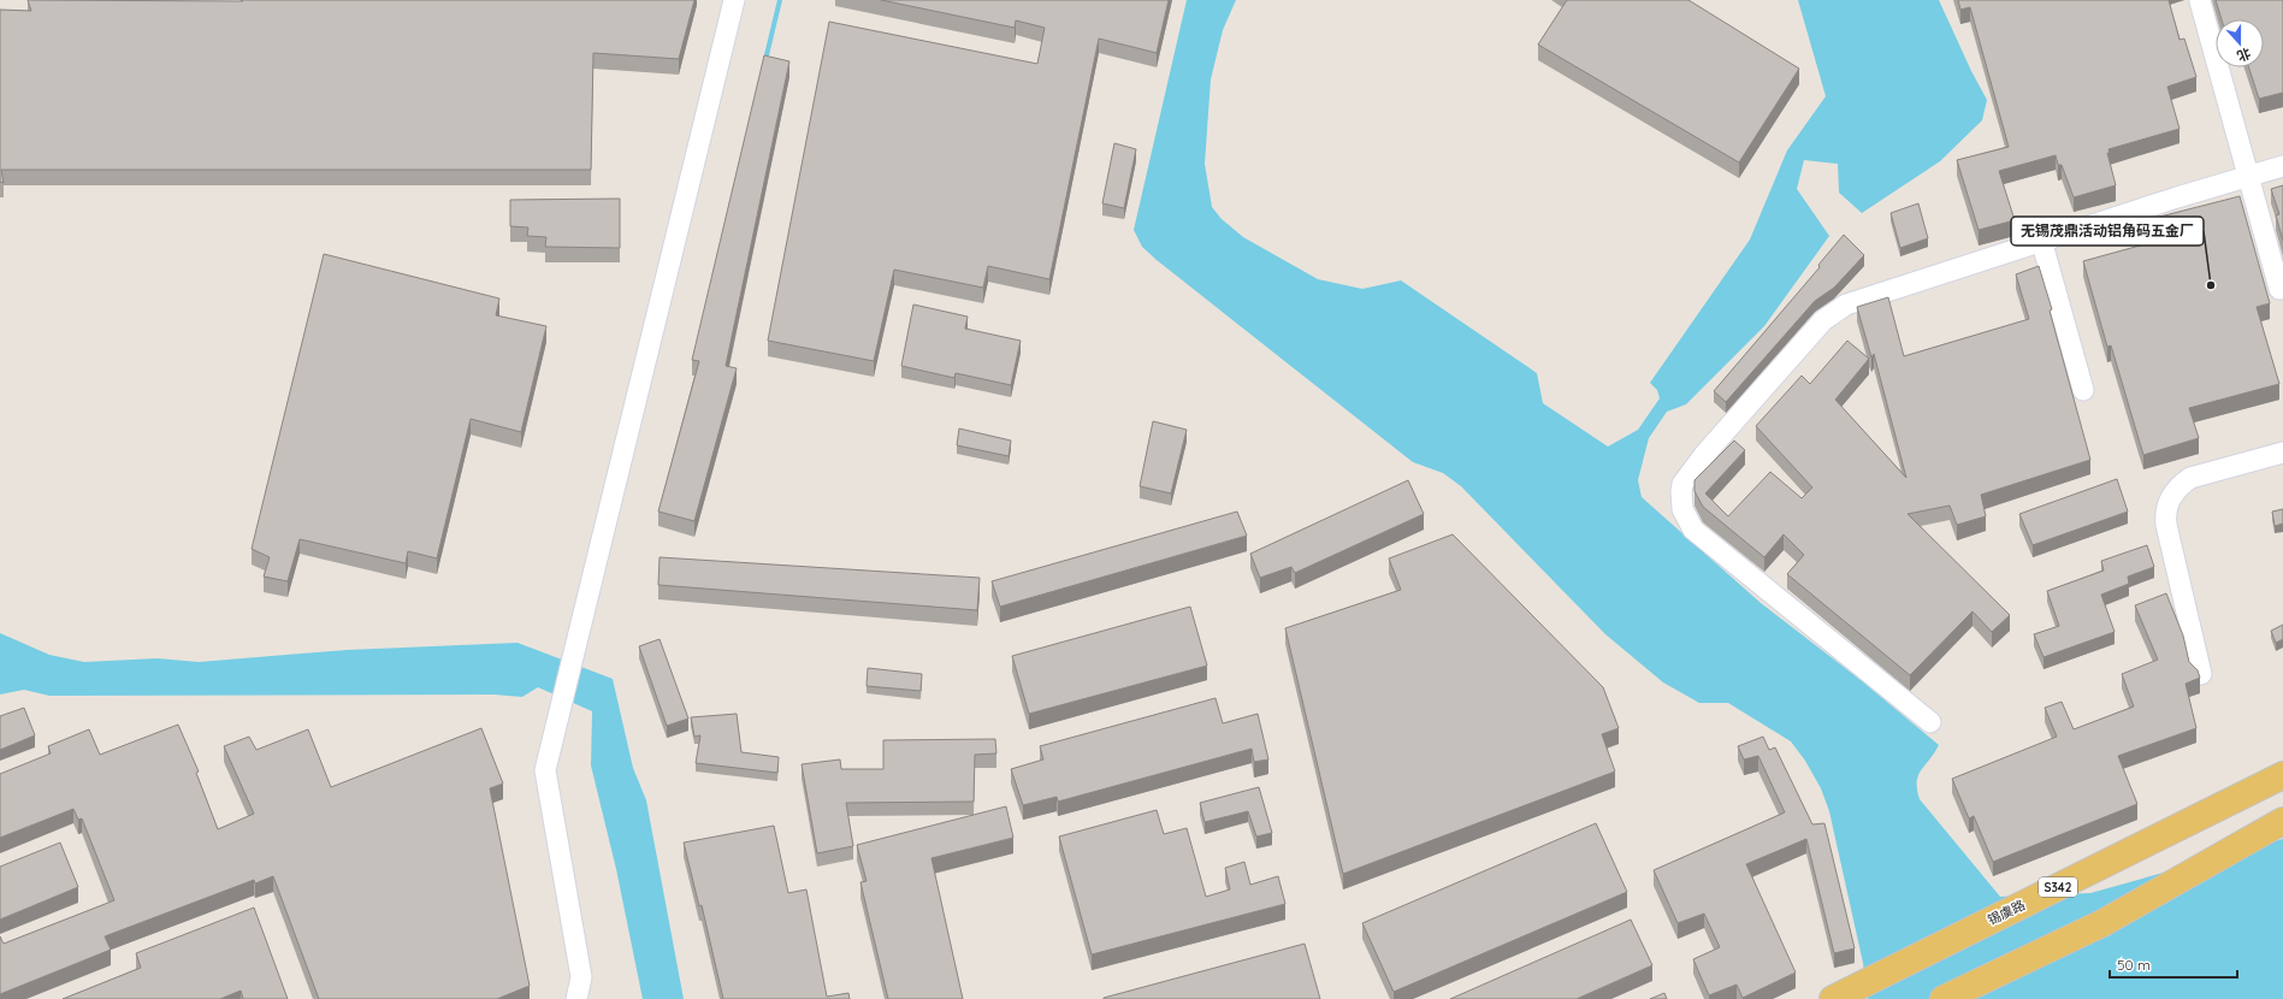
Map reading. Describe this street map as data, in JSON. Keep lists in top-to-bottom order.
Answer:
{
  "streets": {
    "main road": ["S342", "锡虞路"]
  },
  "places": ["无锡茂鼎活动铝角码五金厂"],
  "scale_bar": "50 m",
  "north": "bottom"
}
